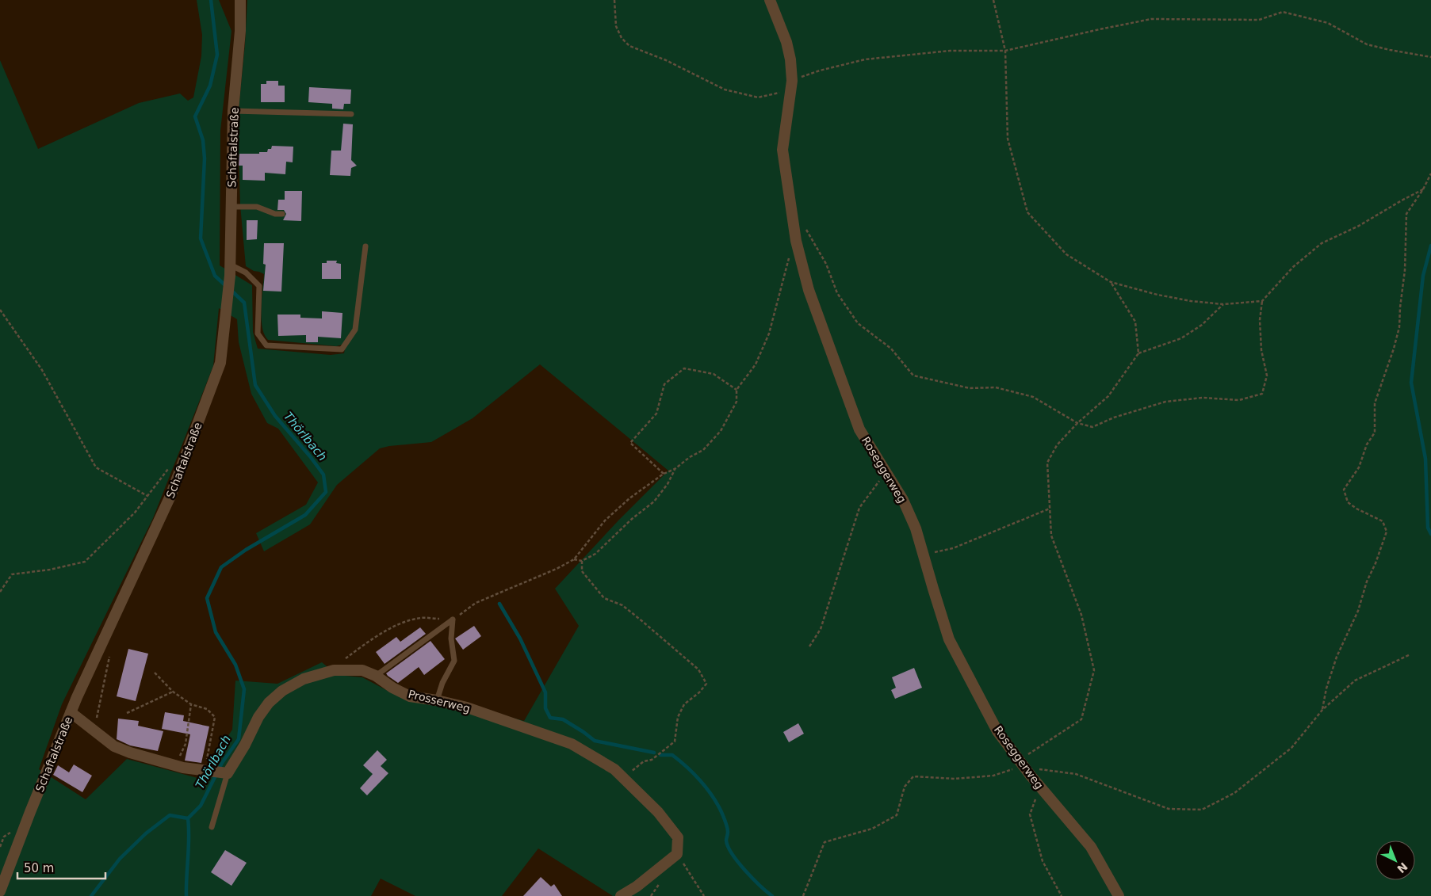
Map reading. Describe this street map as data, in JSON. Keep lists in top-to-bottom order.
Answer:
{
  "streets": {
    "street": ["Schaftalstraße", "Roseggerweg", "Prosserweg"]
  },
  "water": ["Thörlbach"],
  "scale_bar": "50 m",
  "north": "bottom right"
}
